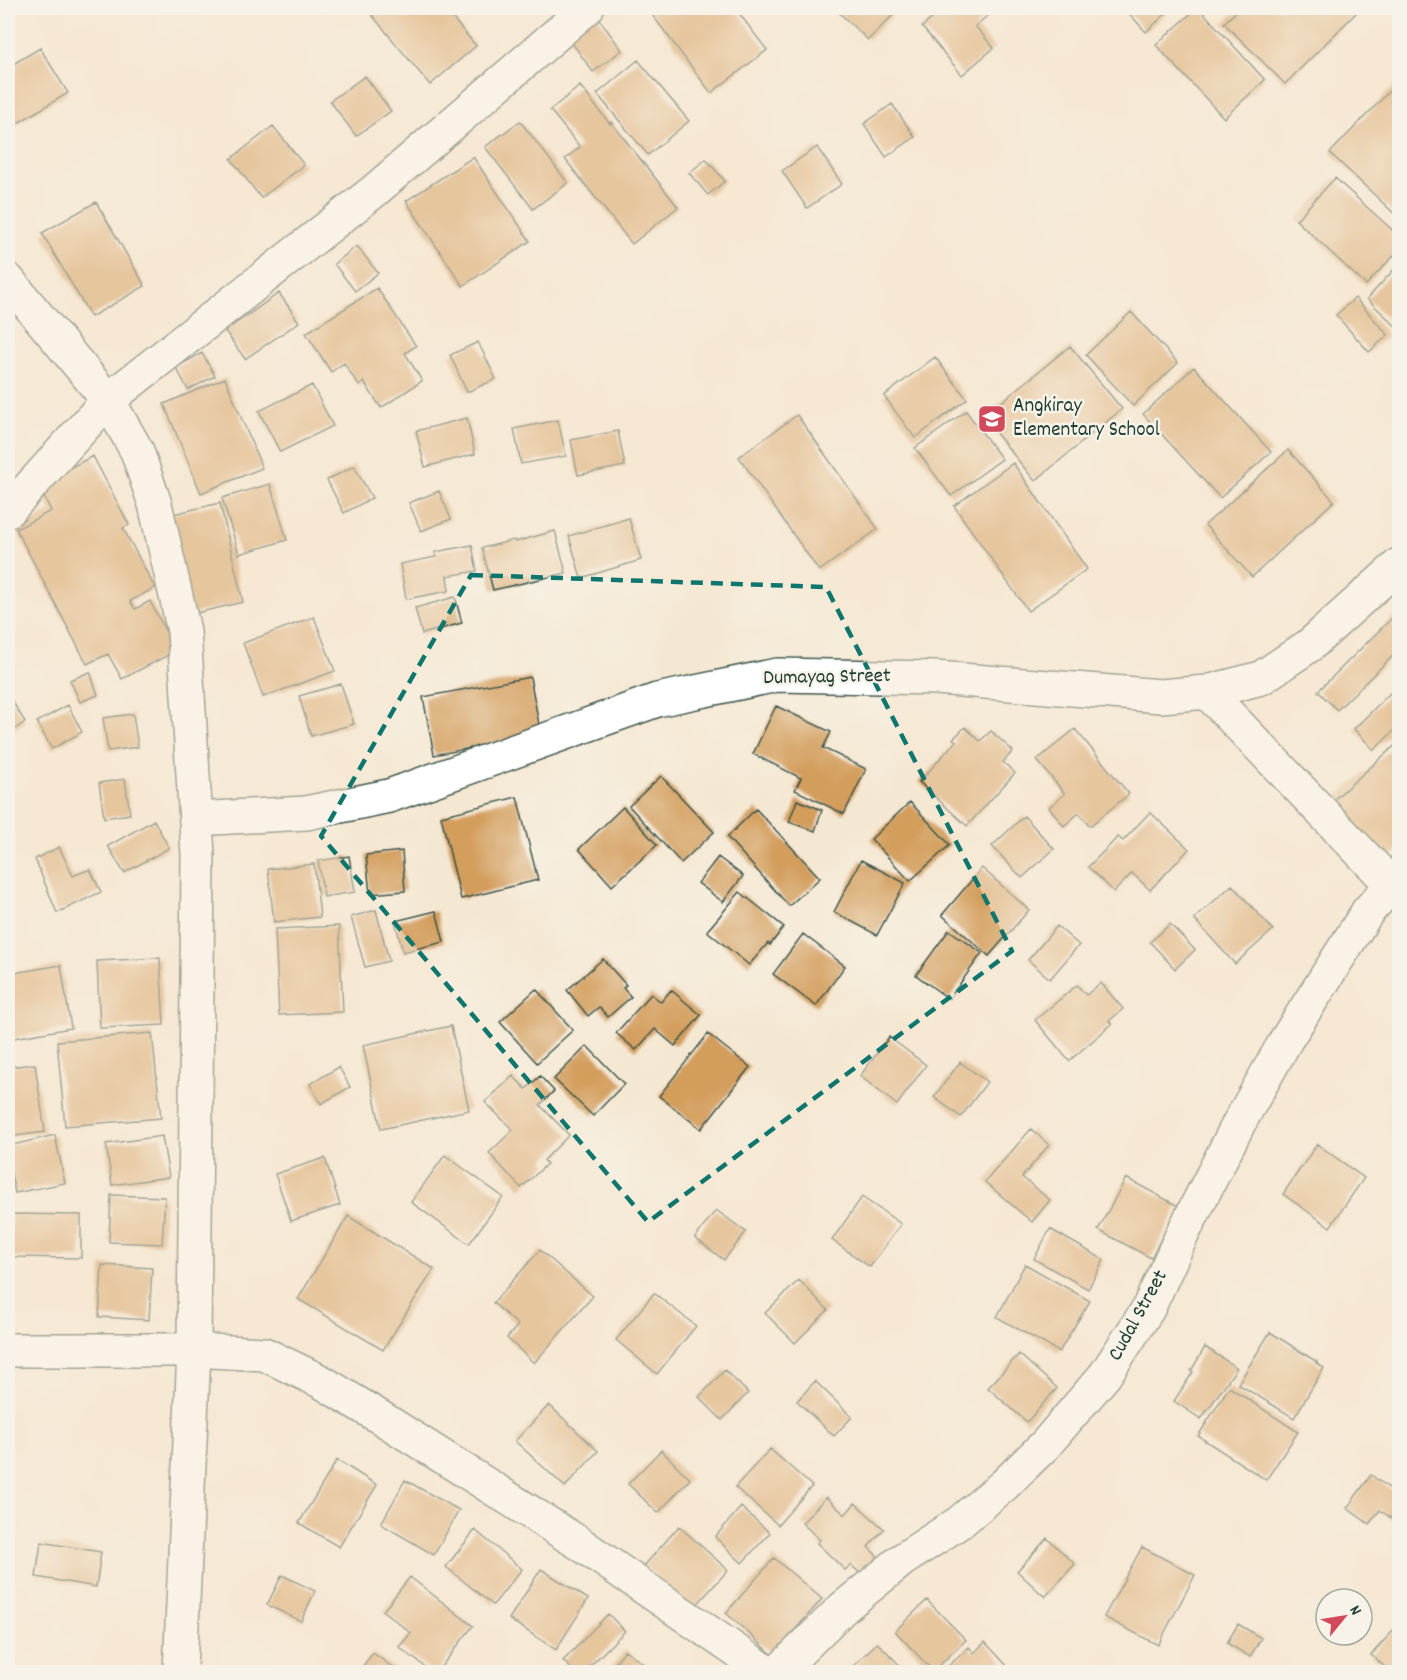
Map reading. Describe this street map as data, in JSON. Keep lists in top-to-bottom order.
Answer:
{
  "streets": {
    "street": ["Dumayag Street", "Cudal Street"]
  },
  "places": {
    "school or university": ["Angkiray Elementary School"]
  },
  "north": "top right"
}
